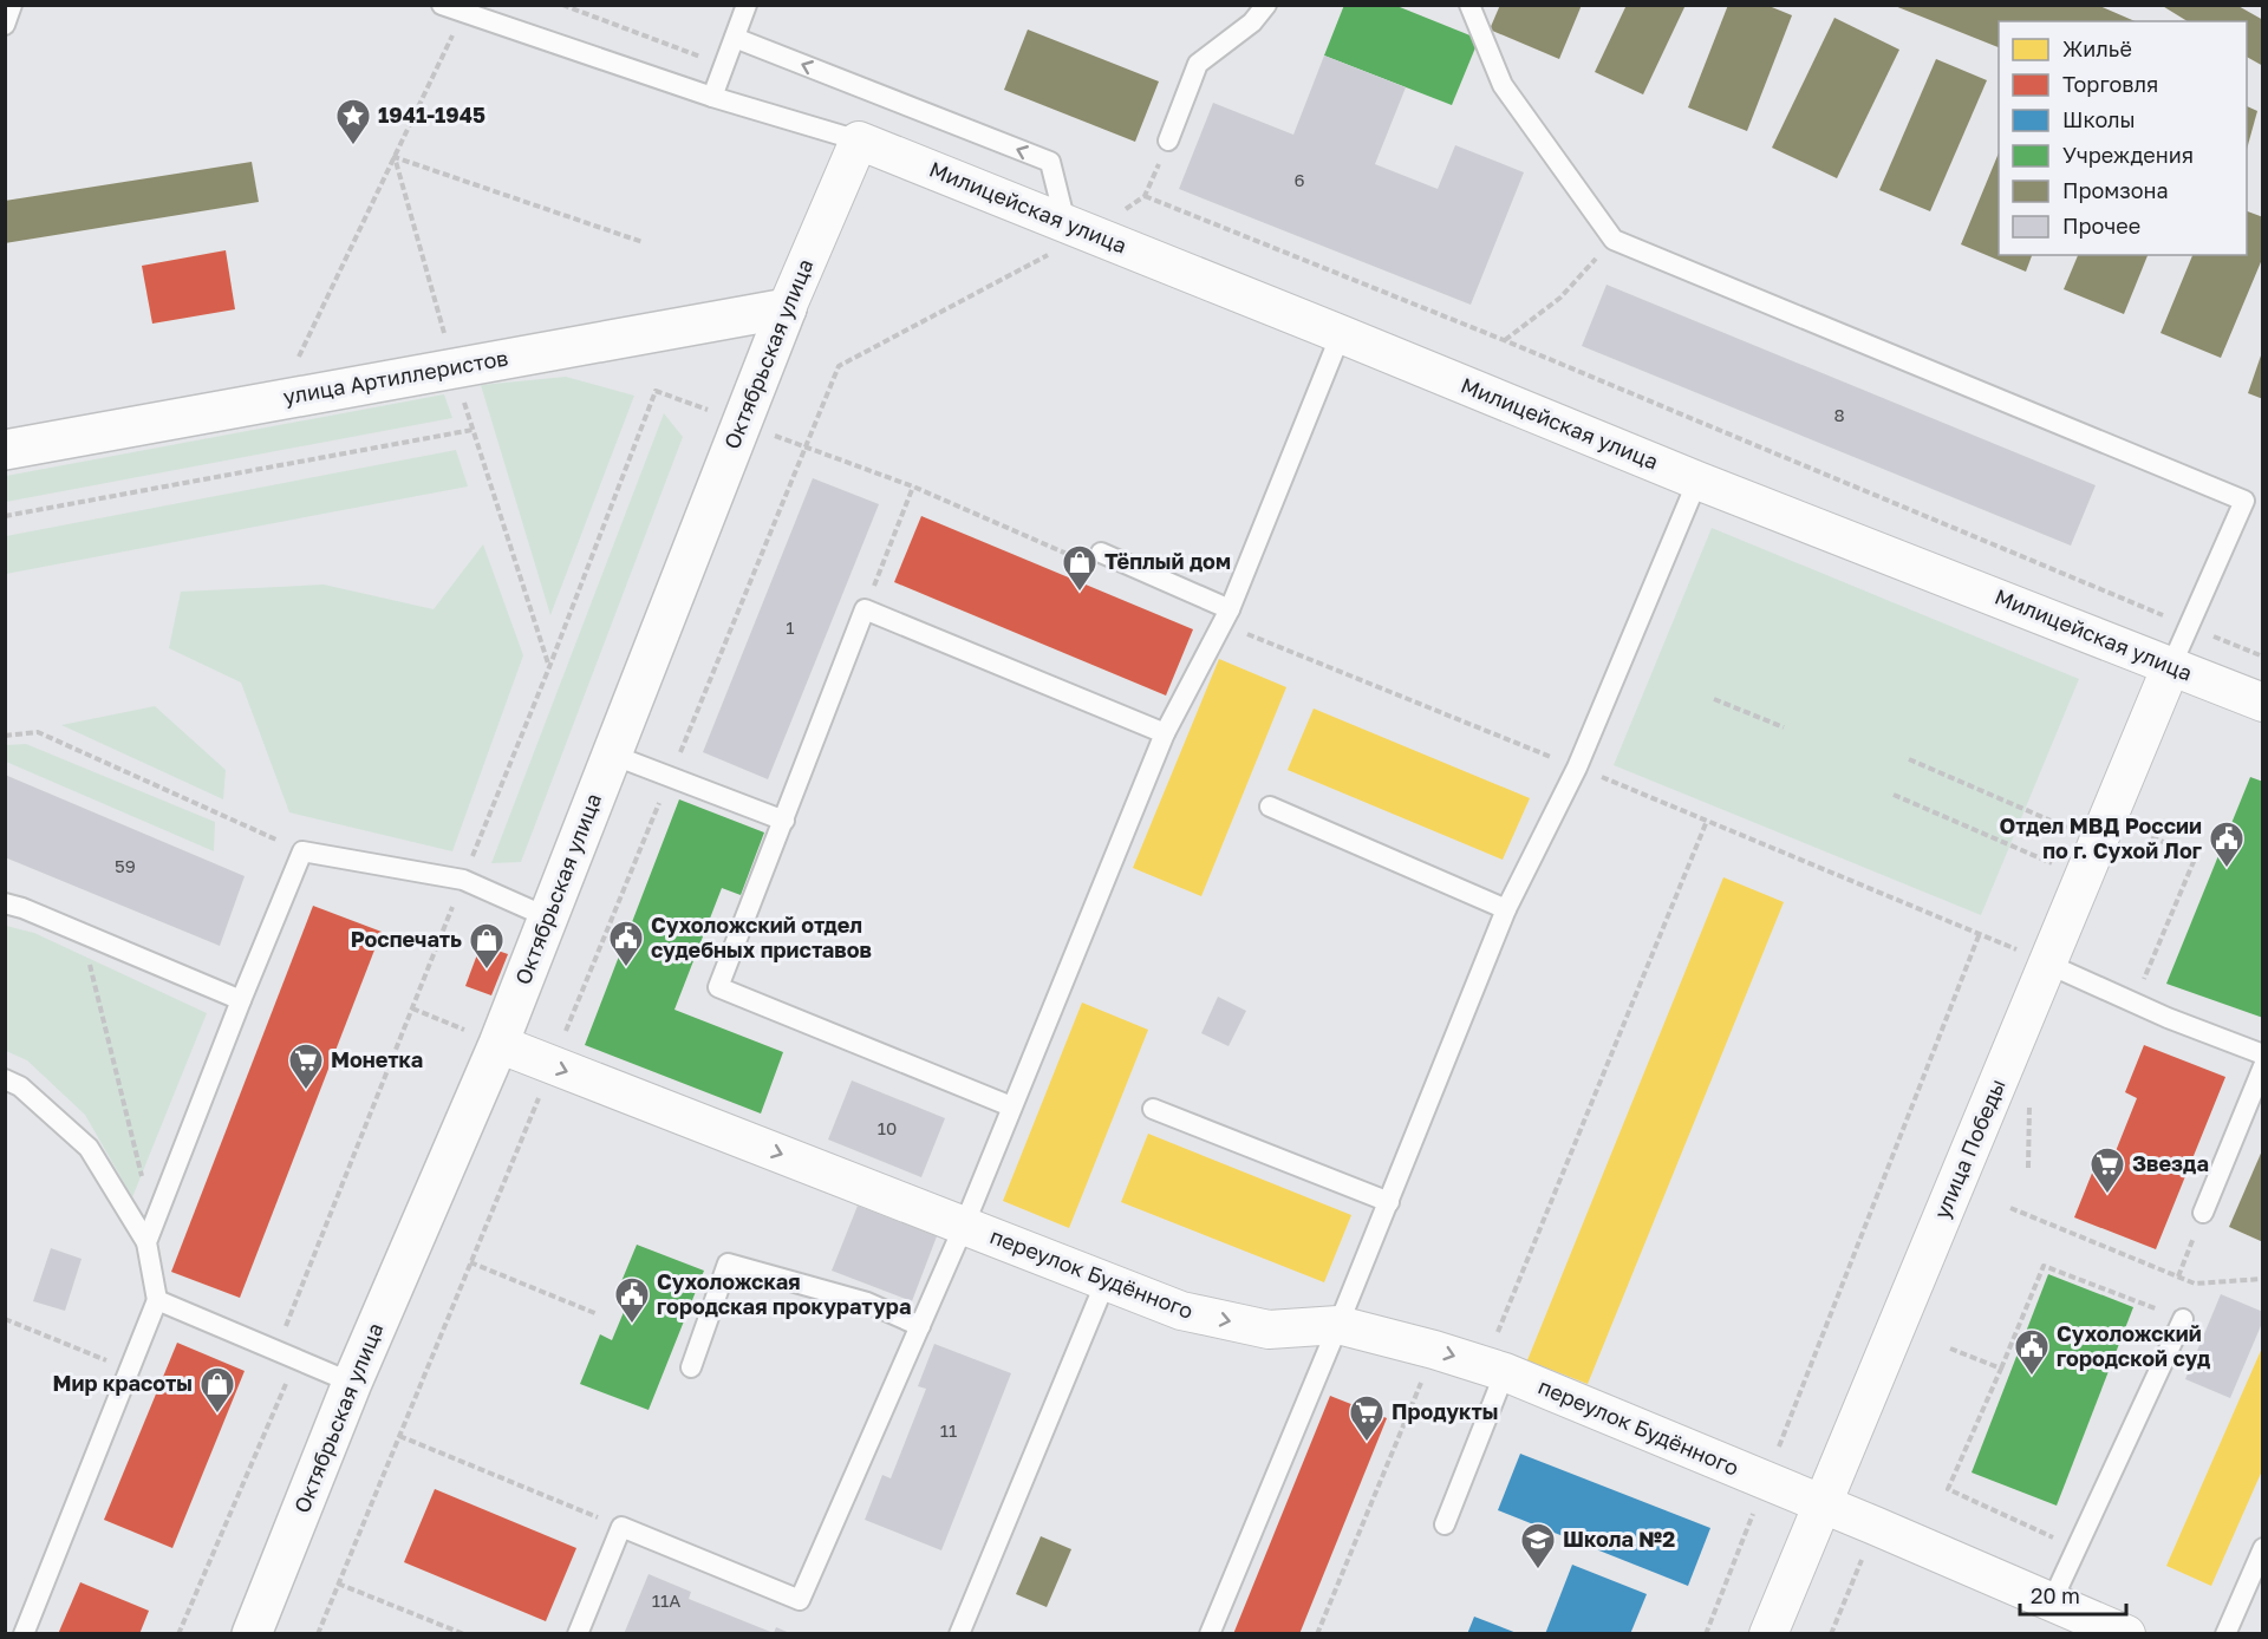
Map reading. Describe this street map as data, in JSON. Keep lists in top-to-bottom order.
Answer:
{
  "streets": {
    "street": [
      "Милицейская улица",
      "Октябрьская улица",
      "улица Артиллеристов",
      "улица Победы",
      "переулок Будённого"
    ]
  },
  "crossings": [
    ["Милицейская улица", "Октябрьская улица"],
    ["Милицейская улица", "улица Победы"],
    ["Октябрьская улица", "улица Артиллеристов"],
    ["Октябрьская улица", "переулок Будённого"],
    ["улица Победы", "переулок Будённого"]
  ],
  "one_way": ["переулок Будённого"],
  "places": {
    "place": ["1941-1945"],
    "shop": ["Тёплый дом", "Роспечать", "Мир красоты"],
    "public building": [
      "Отдел МВД России по г. Сухой Лог",
      "Сухоложский отдел судебных приставов",
      "Сухоложская городская прокуратура",
      "Сухоложский городской суд"
    ],
    "supermarket": ["Монетка", "Звезда", "Продукты"],
    "school or university": ["Школа №2"]
  },
  "house_numbers": [
    "6",
    "8",
    "1",
    "59",
    "10",
    "11",
    "11А"
  ],
  "legend": [
    "Жильё",
    "Торговля",
    "Школы",
    "Учреждения",
    "Промзона",
    "Прочее"
  ],
  "scale_bar": "20 m"
}
